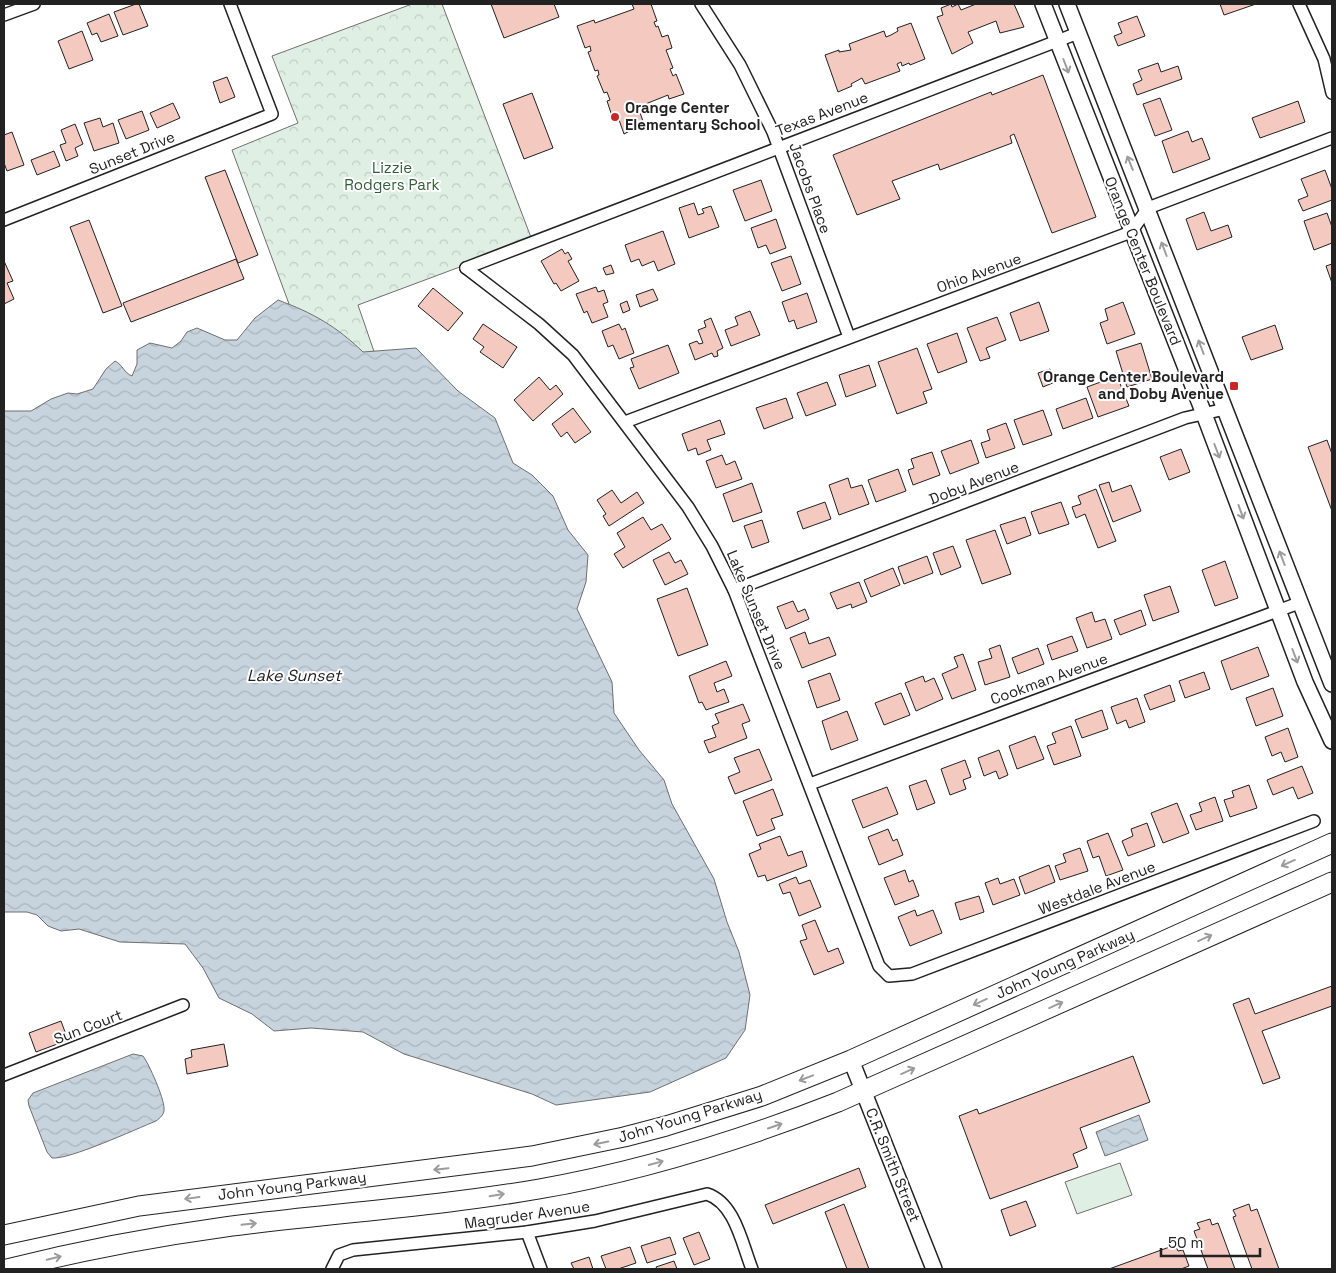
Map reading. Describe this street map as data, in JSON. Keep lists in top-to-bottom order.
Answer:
{
  "streets": {
    "main road": ["John Young Parkway"],
    "street": [
      "Texas Avenue",
      "Sunset Drive",
      "Jacobs Place",
      "Orange Center Boulevard",
      "Ohio Avenue",
      "Doby Avenue",
      "Lake Sunset Drive",
      "Cookman Avenue",
      "Westdale Avenue",
      "Sun Court",
      "C.R. Smith Street",
      "Magruder Avenue"
    ]
  },
  "crossings": [
    ["Texas Avenue", "Jacobs Place"],
    ["Texas Avenue", "Orange Center Boulevard"],
    ["Texas Avenue", "Lake Sunset Drive"],
    ["Jacobs Place", "Ohio Avenue"],
    ["Orange Center Boulevard", "Ohio Avenue"],
    ["Orange Center Boulevard", "Doby Avenue"],
    ["Orange Center Boulevard", "Cookman Avenue"],
    ["Ohio Avenue", "Lake Sunset Drive"],
    ["Doby Avenue", "Lake Sunset Drive"],
    ["Lake Sunset Drive", "Cookman Avenue"],
    ["Lake Sunset Drive", "Westdale Avenue"],
    ["John Young Parkway", "C.R. Smith Street"]
  ],
  "water": ["Lake Sunset"],
  "parks": ["Lizzie Rodgers Park"],
  "places": {
    "other": ["Orange Center Elementary School"],
    "transit": ["Orange Center Boulevard and Doby Avenue"]
  },
  "scale_bar": "50 m"
}
